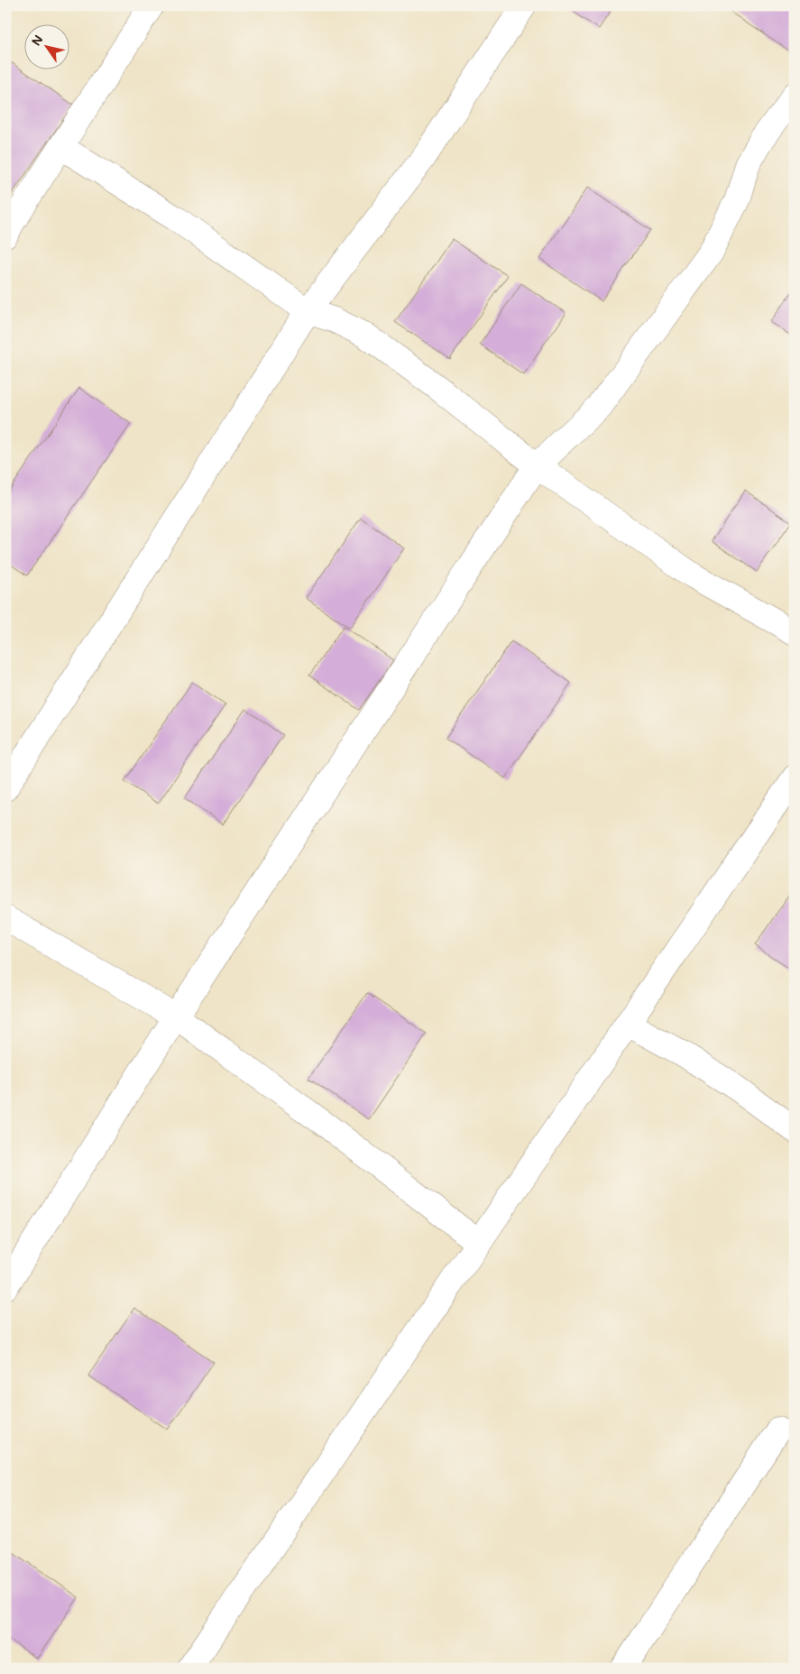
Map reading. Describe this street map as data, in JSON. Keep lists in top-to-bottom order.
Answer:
{
  "north": "top left"
}
